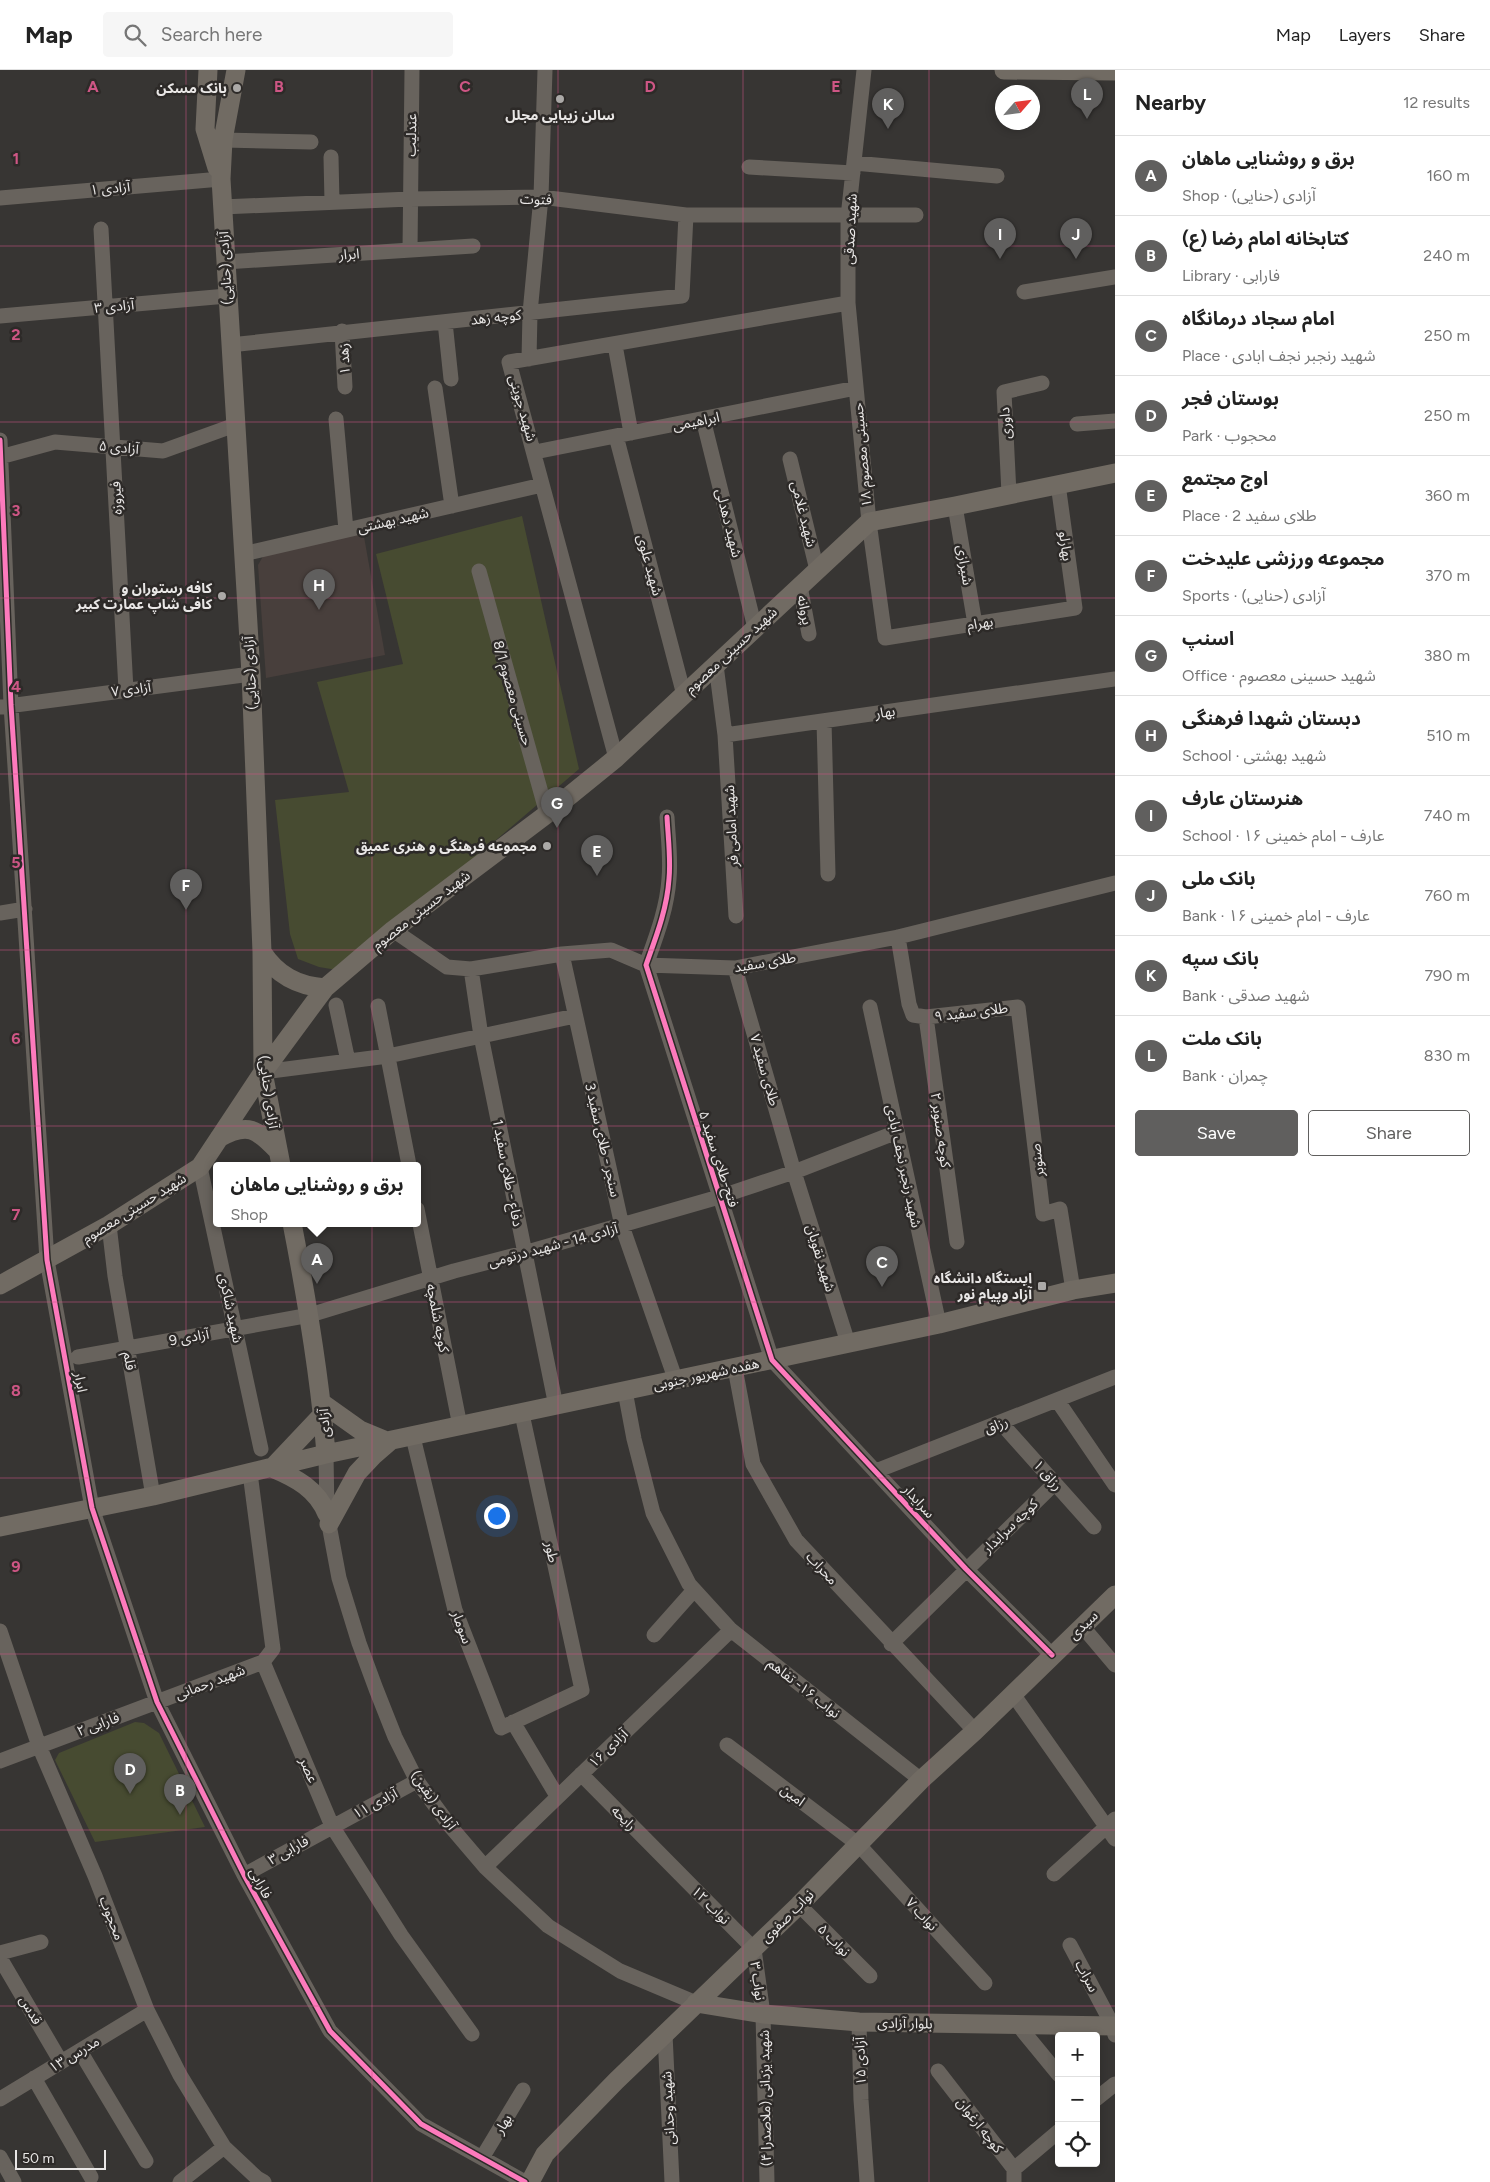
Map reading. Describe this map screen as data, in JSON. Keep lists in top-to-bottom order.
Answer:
{
  "streets": {
    "main road": [
      "آزادی (حنایی)",
      "شهید حسینی معصوم",
      "هفده شهریور جنوبی",
      "آزادی",
      "سیدی",
      "نواب صفوی",
      "بلوار آزادی"
    ],
    "street": [
      "عندلیب",
      "آزادی ۱",
      "فتوت",
      "شهید صدقی",
      "ابرار",
      "آزادی ۳",
      "کوچه زهد",
      "زهد ۱",
      "شهید جوینی",
      "ابراهیمی",
      "داوری",
      "آزادی ۵",
      "حسینی معصوم ۱۸",
      "فیروزه",
      "شهید غلامی",
      "شهید بهشتی",
      "شهید دهدلی",
      "بهارلو",
      "شهید علوی",
      "شیرازی",
      "پروانه",
      "بهرام",
      "آزادی ۷",
      "حسینی معصوم 8/1",
      "بهار",
      "شهید امامی فر",
      "طلای سفید",
      "طلای سفید ۹",
      "طلای سفید ۷",
      "کوچه صنوبر ۲",
      "سنجر - طلای سفید 3",
      "فتح-طلای سفید ۵",
      "صنوبر",
      "شهید رنجبر نجف ابادی",
      "دفاع - طلای سفید 1",
      "آزادی 14 - شهید درتومی",
      "شهید نقویان",
      "شهید شاکری",
      "کوچه شلمچه",
      "آزادی 9",
      "قلم",
      "رزاق",
      "رزاق ۱",
      "سرایدار",
      "کوچه سرایدار",
      "طور",
      "محراب",
      "سومار",
      "شهید رحمانی",
      "نواب ۱۶- تفاهم",
      "فارابی ۲",
      "آزادی ۱۶",
      "عصر",
      "امین",
      "آزادی (یقین)",
      "آزادی ۱۱",
      "رایحه",
      "فارابی ۳",
      "فارابی",
      "نواب ۱‍۲",
      "نواب ۷",
      "محجوب",
      "نواب ۵",
      "سراب",
      "نواب ۳",
      "قدس",
      "مدرس ۱۳",
      "آزادی ۱۵",
      "شهید یزدانی (ملاصدرا ۴)",
      "شهید وحدانی",
      "کوچه ارغوان"
    ]
  },
  "crossings": [
    ["عندلیب", "فتوت"],
    ["عندلیب", "ابرار"],
    ["آزادی ۱", "آزادی (حنایی)"],
    ["فتوت", "شهید صدقی"],
    ["فتوت", "آزادی (حنایی)"],
    ["فتوت", "کوچه زهد"],
    ["شهید صدقی", "شهید جوینی"],
    ["شهید صدقی", "ابراهیمی"],
    ["شهید صدقی", "حسینی معصوم ۱۸"],
    ["ابرار", "آزادی (حنایی)"],
    ["ابرار", "آزادی ۵"],
    ["ابرار", "شهید حسینی معصوم"],
    ["ابرار", "آزادی ۷"],
    ["ابرار", "هفده شهریور جنوبی"],
    ["ابرار", "فارابی"],
    ["آزادی (حنایی)", "آزادی ۳"],
    ["آزادی (حنایی)", "کوچه زهد"],
    ["آزادی (حنایی)", "آزادی ۵"],
    ["آزادی (حنایی)", "شهید بهشتی"],
    ["آزادی (حنایی)", "شهید حسینی معصوم"],
    ["آزادی (حنایی)", "آزادی ۷"],
    ["آزادی ۳", "فیروزه"],
    ["کوچه زهد", "زهد ۱"],
    ["شهید جوینی", "ابراهیمی"],
    ["شهید جوینی", "شهید بهشتی"],
    ["شهید جوینی", "شهید حسینی معصوم"],
    ["ابراهیمی", "حسینی معصوم ۱۸"],
    ["ابراهیمی", "شهید دهدلی"],
    ["ابراهیمی", "شهید علوی"],
    ["آزادی ۵", "فیروزه"],
    ["حسینی معصوم ۱۸", "بهرام"],
    ["حسینی معصوم ۱۸", "شهید حسینی معصوم"],
    ["فیروزه", "آزادی ۷"],
    ["شهید غلامی", "شهید حسینی معصوم"],
    ["شهید دهدلی", "شهید حسینی معصوم"],
    ["بهارلو", "بهرام"],
    ["شهید علوی", "شهید حسینی معصوم"],
    ["شیرازی", "بهرام"],
    ["پروانه", "شهید حسینی معصوم"],
    ["شهید حسینی معصوم", "حسینی معصوم 8/1"],
    ["شهید حسینی معصوم", "طلای سفید"],
    ["شهید حسینی معصوم", "شهید شاکری"],
    ["شهید حسینی معصوم", "قلم"],
    ["بهار", "شهید امامی فر"],
    ["بهار", "فارابی"],
    ["طلای سفید", "طلای سفید ۹"],
    ["طلای سفید", "طلای سفید ۷"],
    ["طلای سفید", "سنجر - طلای سفید 3"],
    ["طلای سفید", "فتح-طلای سفید ۵"],
    ["طلای سفید", "دفاع - طلای سفید 1"],
    ["طلای سفید ۹", "کوچه صنوبر ۲"],
    ["طلای سفید ۹", "صنوبر"],
    ["طلای سفید ۷", "آزادی 14 - شهید درتومی"],
    ["طلای سفید ۷", "شهید نقویان"],
    ["سنجر - طلای سفید 3", "آزادی 14 - شهید درتومی"],
    ["سنجر - طلای سفید 3", "هفده شهریور جنوبی"],
    ["فتح-طلای سفید ۵", "آزادی 14 - شهید درتومی"],
    ["فتح-طلای سفید ۵", "هفده شهریور جنوبی"],
    ["فتح-طلای سفید ۵", "سرایدار"],
    ["صنوبر", "هفده شهریور جنوبی"],
    ["شهید رنجبر نجف ابادی", "آزادی 14 - شهید درتومی"],
    ["شهید رنجبر نجف ابادی", "هفده شهریور جنوبی"],
    ["دفاع - طلای سفید 1", "آزادی 14 - شهید درتومی"],
    ["دفاع - طلای سفید 1", "هفده شهریور جنوبی"],
    ["آزادی 14 - شهید درتومی", "شهید نقویان"],
    ["آزادی 14 - شهید درتومی", "کوچه شلمچه"],
    ["آزادی 14 - شهید درتومی", "آزادی 9"],
    ["شهید نقویان", "هفده شهریور جنوبی"],
    ["شهید شاکری", "آزادی 9"],
    ["کوچه شلمچه", "هفده شهریور جنوبی"],
    ["آزادی 9", "قلم"],
    ["قلم", "هفده شهریور جنوبی"],
    ["هفده شهریور جنوبی", "آزادی"],
    ["هفده شهریور جنوبی", "سرایدار"],
    ["هفده شهریور جنوبی", "طور"],
    ["هفده شهریور جنوبی", "محراب"],
    ["هفده شهریور جنوبی", "سومار"],
    ["هفده شهریور جنوبی", "نواب ۱۶- تفاهم"],
    ["هفده شهریور جنوبی", "آزادی (یقین)"],
    ["هفده شهریور جنوبی", "فارابی"],
    ["آزادی", "آزادی (یقین)"],
    ["رزاق", "رزاق ۱"],
    ["رزاق", "سرایدار"],
    ["رزاق ۱", "کوچه سرایدار"],
    ["سرایدار", "کوچه سرایدار"],
    ["سرایدار", "سیدی"],
    ["سرایدار", "نواب صفوی"],
    ["کوچه سرایدار", "محراب"],
    ["طور", "سومار"],
    ["محراب", "نواب صفوی"],
    ["سیدی", "نواب صفوی"],
    ["شهید رحمانی", "فارابی ۲"],
    ["شهید رحمانی", "عصر"],
    ["شهید رحمانی", "فارابی"],
    ["نواب ۱۶- تفاهم", "آزادی ۱۶"],
    ["نواب ۱۶- تفاهم", "نواب صفوی"],
    ["فارابی ۲", "فارابی"],
    ["فارابی ۲", "محجوب"],
    ["آزادی ۱۶", "آزادی (یقین)"],
    ["آزادی ۱۶", "رایحه"],
    ["عصر", "آزادی ۱۱"],
    ["عصر", "فارابی ۳"],
    ["امین", "نواب ۷"],
    ["امین", "نواب صفوی"],
    ["آزادی (یقین)", "آزادی ۱۱"],
    ["آزادی (یقین)", "نواب صفوی"],
    ["آزادی (یقین)", "بلوار آزادی"],
    ["آزادی ۱۱", "فارابی ۳"],
    ["رایحه", "نواب ۱‍۲"],
    ["فارابی ۳", "فارابی"],
    ["نواب ۱‍۲", "نواب صفوی"],
    ["نواب ۱‍۲", "نواب ۳"],
    ["نواب ۷", "نواب صفوی"],
    ["نواب صفوی", "نواب ۵"],
    ["نواب صفوی", "نواب ۳"],
    ["نواب صفوی", "بلوار آزادی"],
    ["نواب صفوی", "شهید وحدانی"],
    ["محجوب", "مدرس ۱۳"],
    ["سراب", "بلوار آزادی"],
    ["نواب ۳", "بلوار آزادی"],
    ["نواب ۳", "شهید یزدانی (ملاصدرا ۴)"],
    ["قدس", "مدرس ۱۳"],
    ["بلوار آزادی", "آزادی ۱۵"],
    ["بلوار آزادی", "شهید یزدانی (ملاصدرا ۴)"]
  ],
  "places": {
    "other": [
      "بانک مسکن",
      "سالن زیبایی مجلل",
      "کافه رستوران و کافی شاپ عمارت کبیر",
      "مجموعه فرهنگی و هنری عمیق"
    ],
    "transit": ["ایستگاه دانشگاه آزاد وپیام نور"]
  },
  "scale_bar": "50 m",
  "north": "top right",
  "page": {
    "header": "Map",
    "search": "Search here",
    "nav": ["Map", "Layers", "Share"],
    "heading": ["Nearby", "12 results"],
    "pins": [
      "L",
      "K",
      "I",
      "J",
      "H",
      "G",
      "E",
      "F",
      "A",
      "C",
      "D",
      "B"
    ],
    "list": [
      {
        "mark": "A",
        "name": "برق و روشنایی ماهان",
        "note": "Shop · آزادی (حنایی)",
        "value": "160 m"
      },
      {
        "mark": "B",
        "name": "کتابخانه امام رضا (ع)",
        "note": "Library · فارابی",
        "value": "240 m"
      },
      {
        "mark": "C",
        "name": "امام سجاد درمانگاه",
        "note": "Place · شهید رنجبر نجف ابادی",
        "value": "250 m"
      },
      {
        "mark": "D",
        "name": "بوستان فجر",
        "note": "Park · محجوب",
        "value": "250 m"
      },
      {
        "mark": "E",
        "name": "اوج مجتمع",
        "note": "Place · طلای سفید 2",
        "value": "360 m"
      },
      {
        "mark": "F",
        "name": "مجموعه ورزشی علیدخت",
        "note": "Sports · آزادی (حنایی)",
        "value": "370 m"
      },
      {
        "mark": "G",
        "name": "اسنپ",
        "note": "Office · شهید حسینی معصوم",
        "value": "380 m"
      },
      {
        "mark": "H",
        "name": "دبستان شهدا فرهنگی",
        "note": "School · شهید بهشتی",
        "value": "510 m"
      },
      {
        "mark": "I",
        "name": "هنرستان عارف",
        "note": "School · عارف - امام خمینی ۱۶",
        "value": "740 m"
      },
      {
        "mark": "J",
        "name": "بانک ملی",
        "note": "Bank · عارف - امام خمینی ۱۶",
        "value": "760 m"
      },
      {
        "mark": "K",
        "name": "بانک سپه",
        "note": "Bank · شهید صدقی",
        "value": "790 m"
      },
      {
        "mark": "L",
        "name": "بانک ملت",
        "note": "Bank · چمران",
        "value": "830 m"
      }
    ],
    "buttons": ["Save", "Share"],
    "popup": ["برق و روشنایی ماهان", "Shop"],
    "map_buttons": ["+", "−"],
    "scale": "50 m"
  },
  "grid": {
    "columns": [
      "A",
      "B",
      "C",
      "D",
      "E"
    ],
    "rows": [
      "1",
      "2",
      "3",
      "4",
      "5",
      "6",
      "7",
      "8",
      "9"
    ]
  }
}
